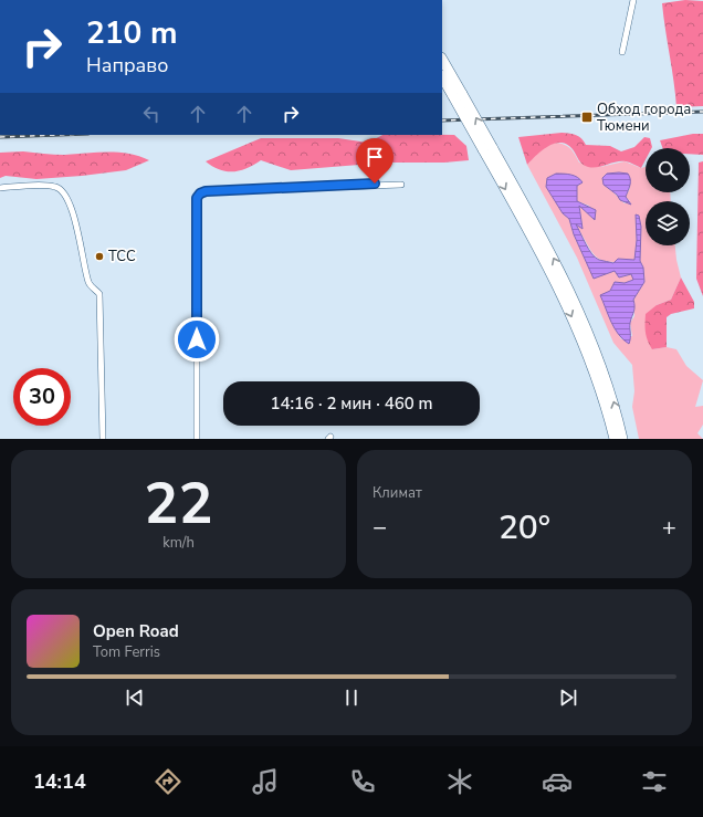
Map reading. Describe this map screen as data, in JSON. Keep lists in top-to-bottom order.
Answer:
{
  "places": {
    "transit": ["Обход города Тюмени"],
    "other": ["ТСС"]
  },
  "page": {
    "turn": ["210 m", "Направо"],
    "limit": "30",
    "trip": "14:16 · 2 мин · 460 m",
    "tile": [
      ["22", "km/h"],
      "Климат"
    ],
    "heat": ["−", "20°", "+"],
    "song": ["Open Road", "Tom Ferris"],
    "tabs": "14:14"
  }
}
